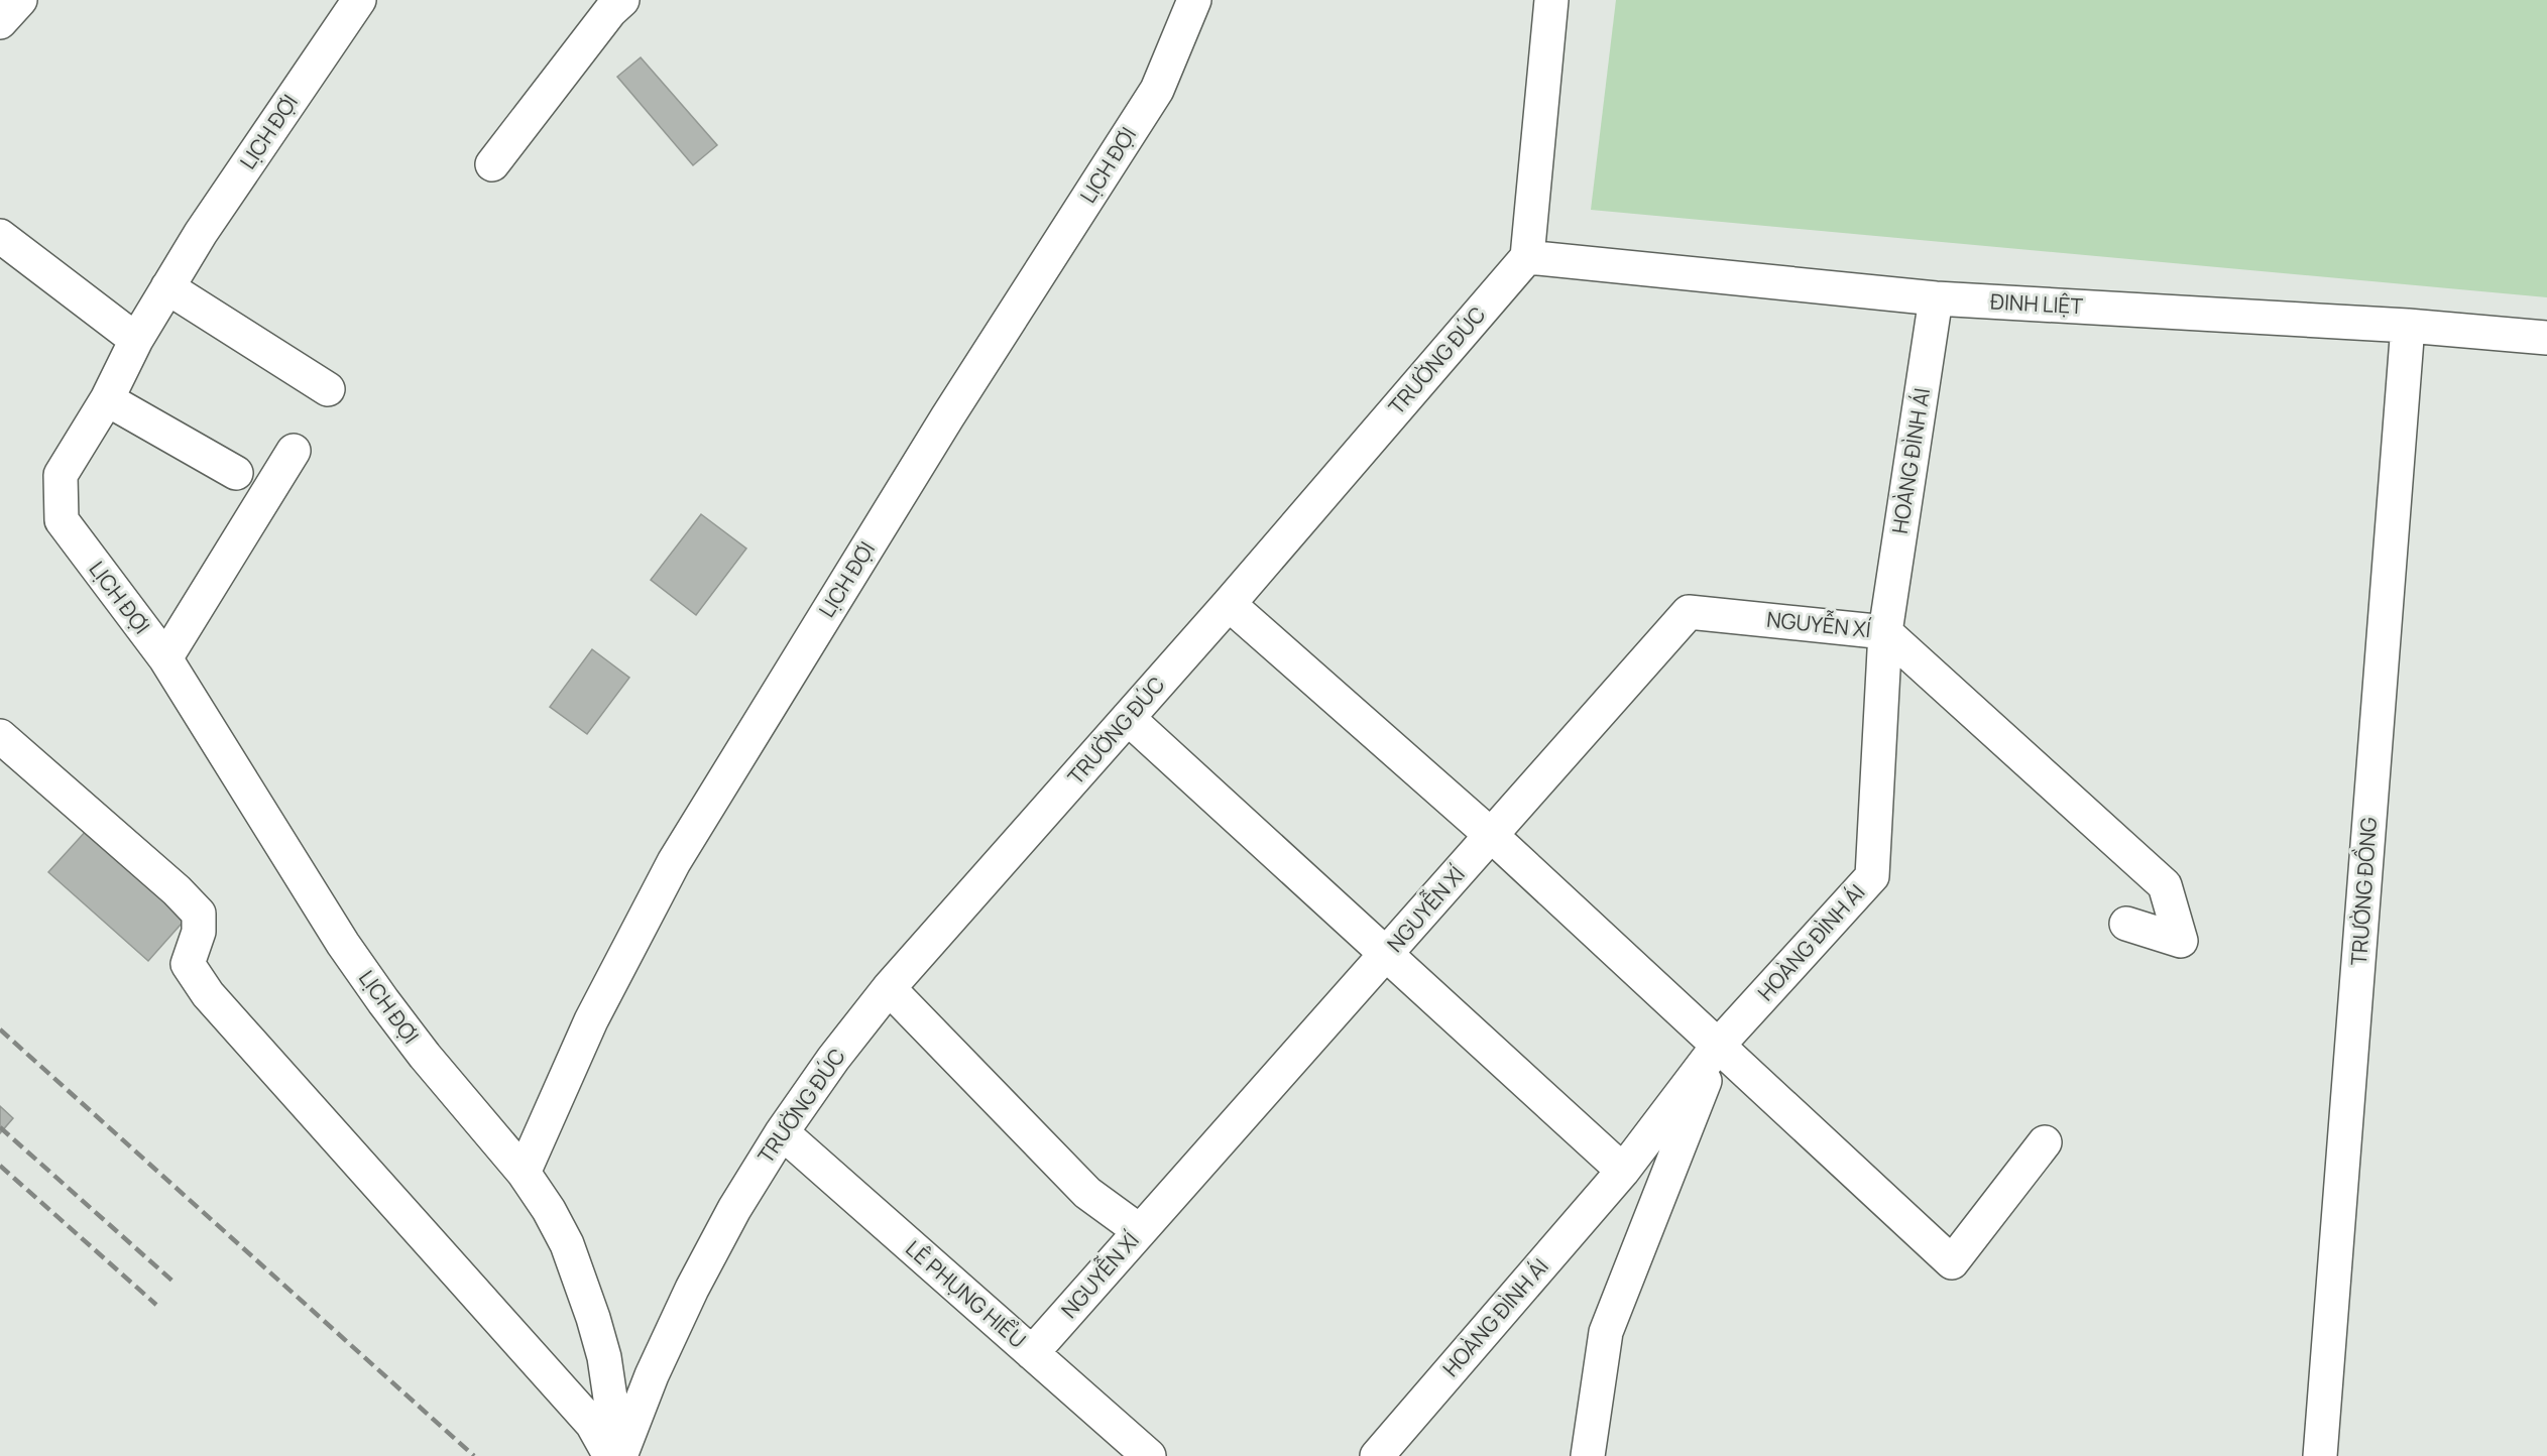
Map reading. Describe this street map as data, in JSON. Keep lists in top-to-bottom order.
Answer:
{
  "streets": {
    "street": [
      "LỊCH ĐỢI",
      "ĐINH LIỆT",
      "TRƯỜNG ĐÚC",
      "HOÀNG ĐÌNH ÁI",
      "NGUYỄN XÍ",
      "TRƯỜNG ĐỒNG",
      "LÊ PHỤNG HIỂU"
    ]
  },
  "crossings": [
    ["LỊCH ĐỢI", "TRƯỜNG ĐÚC"],
    ["ĐINH LIỆT", "TRƯỜNG ĐÚC"],
    ["ĐINH LIỆT", "HOÀNG ĐÌNH ÁI"],
    ["ĐINH LIỆT", "TRƯỜNG ĐỒNG"],
    ["TRƯỜNG ĐÚC", "LÊ PHỤNG HIỂU"],
    ["HOÀNG ĐÌNH ÁI", "NGUYỄN XÍ"],
    ["NGUYỄN XÍ", "LÊ PHỤNG HIỂU"]
  ]
}
